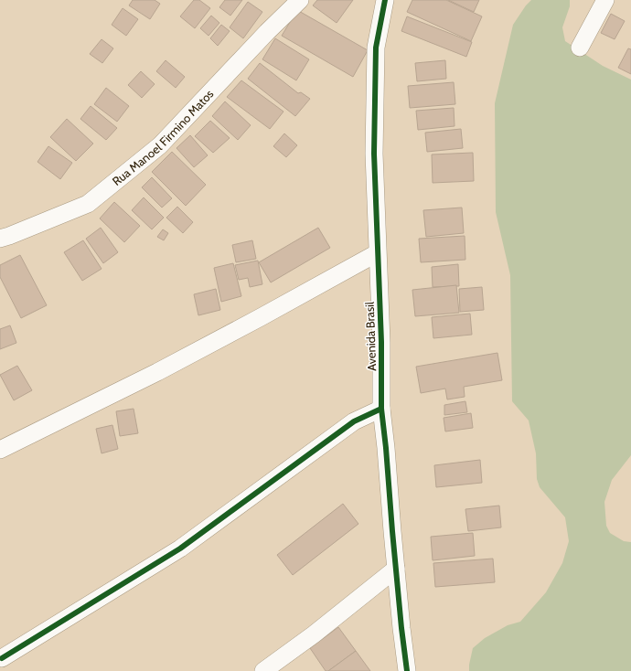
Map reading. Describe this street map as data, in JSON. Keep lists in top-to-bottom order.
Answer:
{
  "streets": {
    "street": ["Rua Manoel Firmino Matos", "Avenida Brasil"]
  }
}
